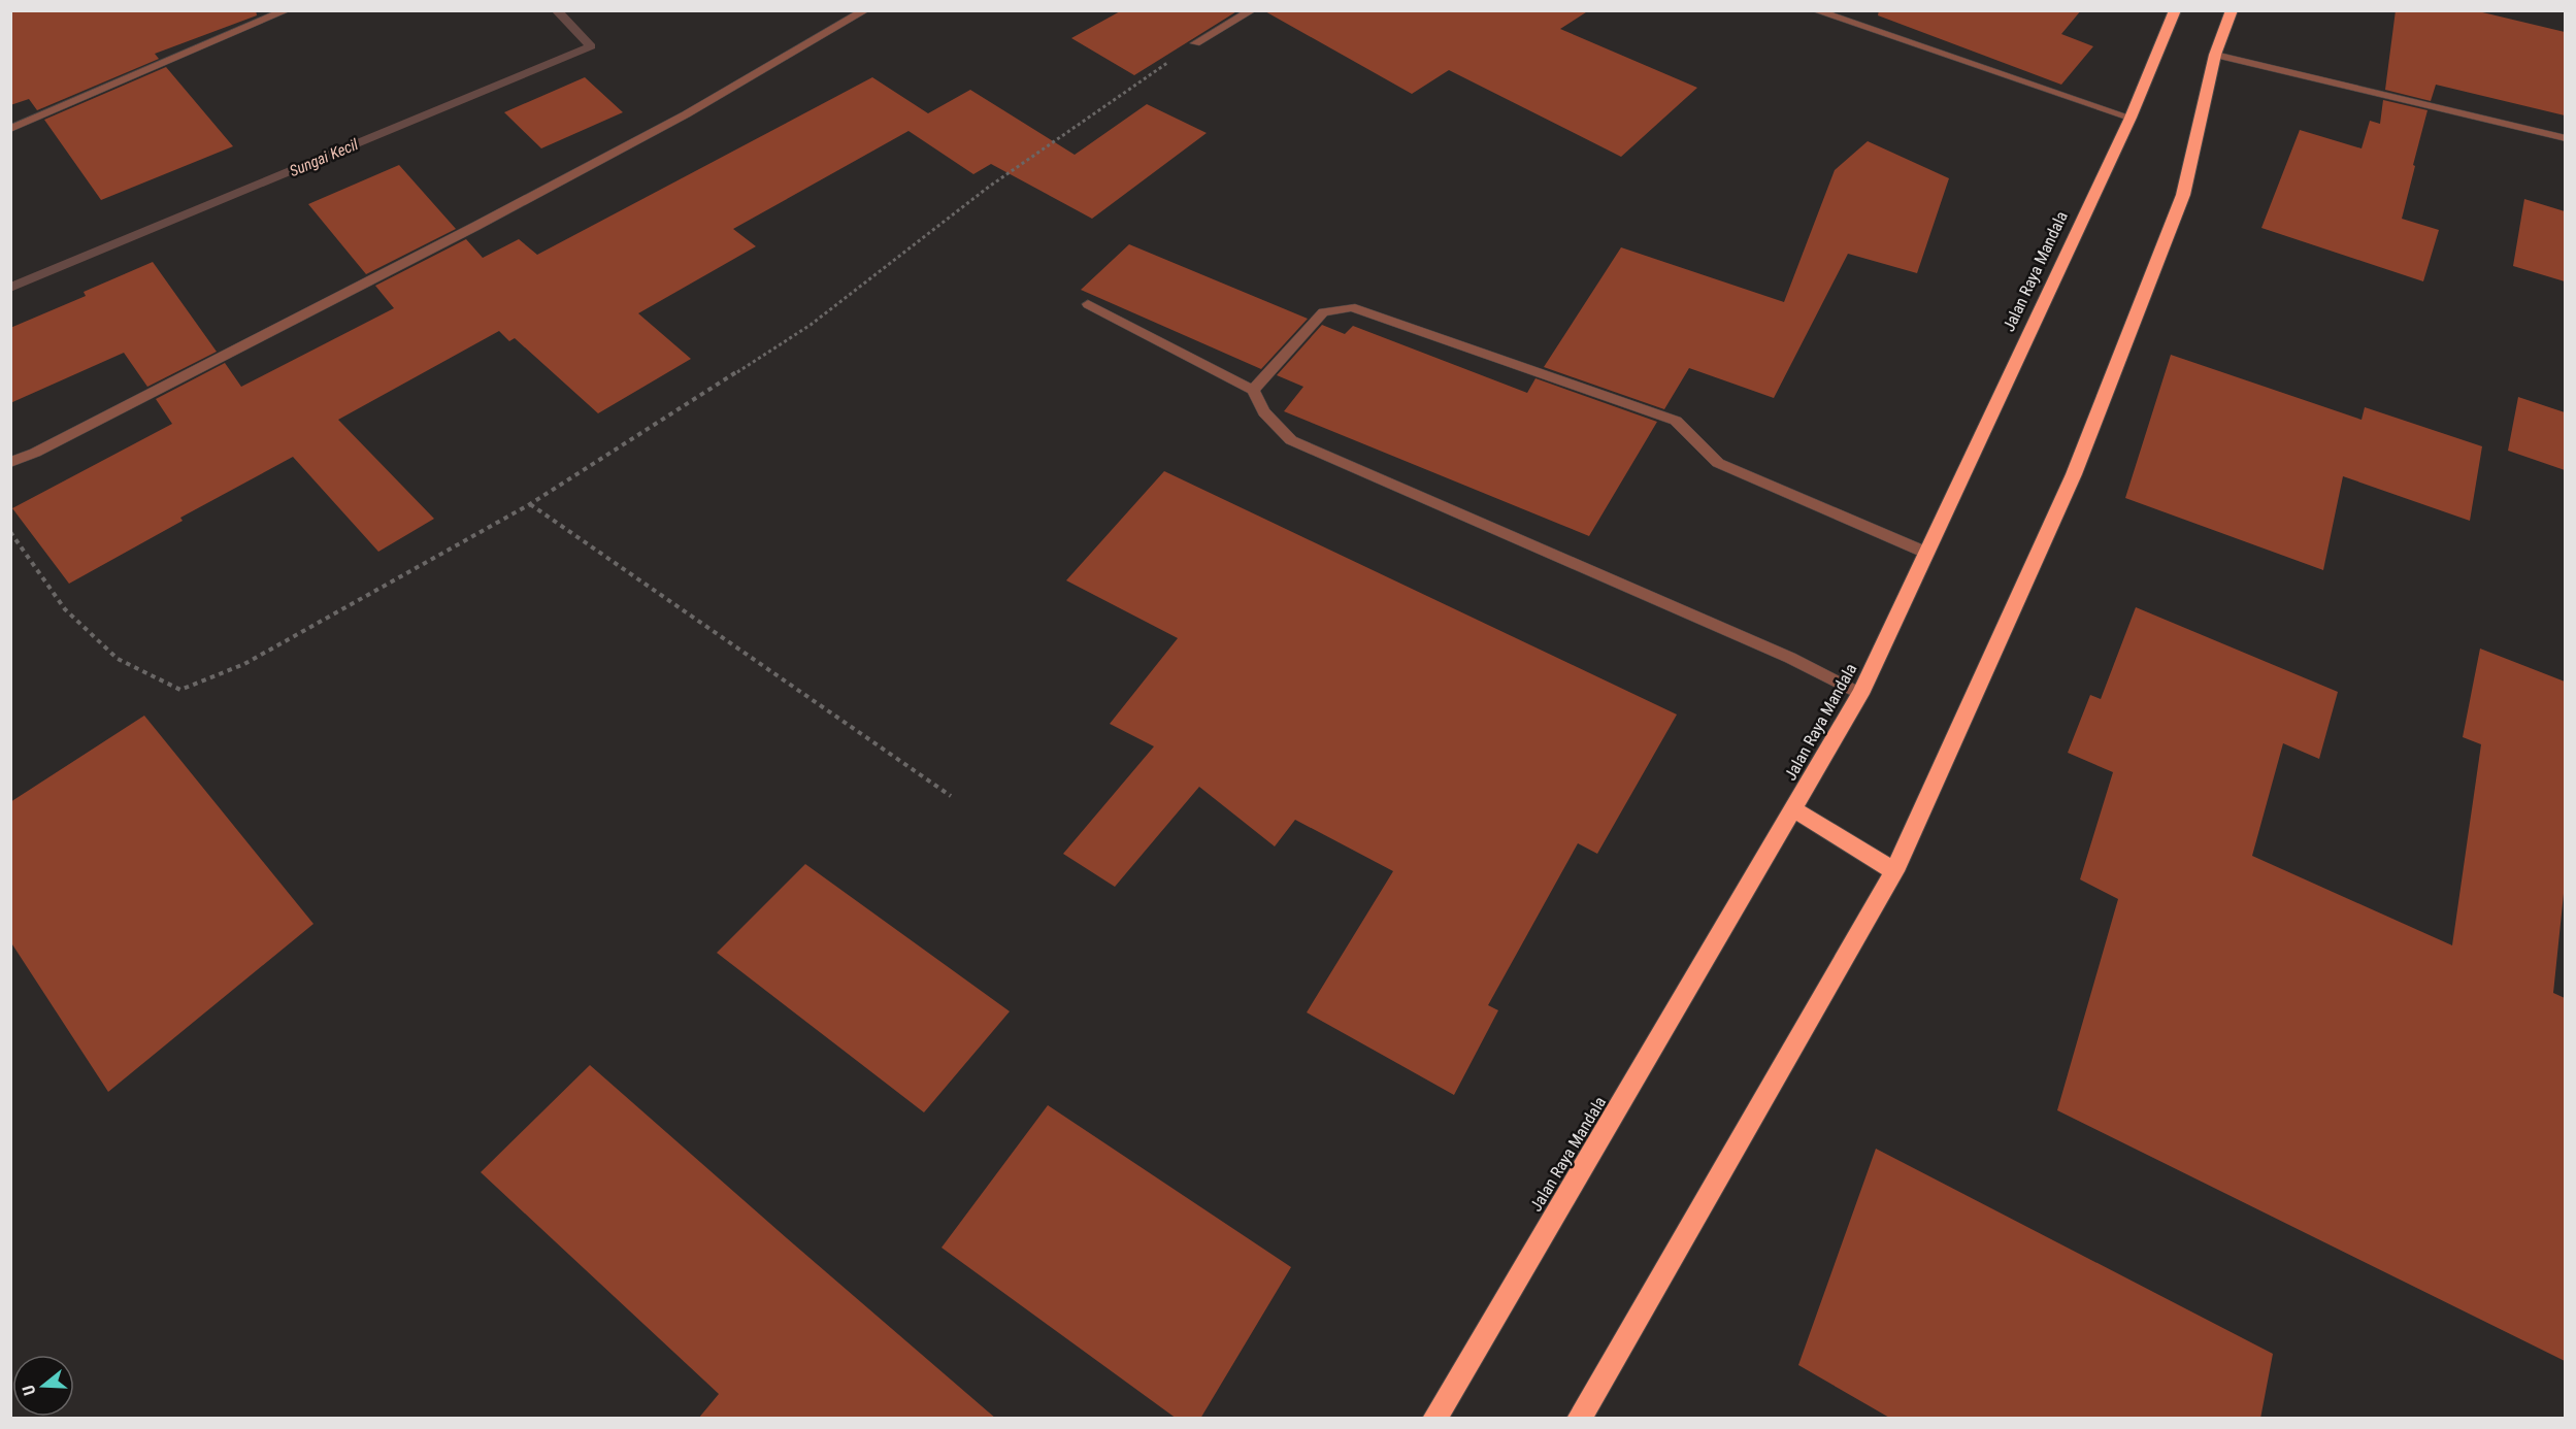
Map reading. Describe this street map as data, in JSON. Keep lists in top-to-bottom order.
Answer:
{
  "streets": {
    "highway": ["Jalan Raya Mandala"]
  },
  "water": ["Sungai Kecil"],
  "north": "left"
}
